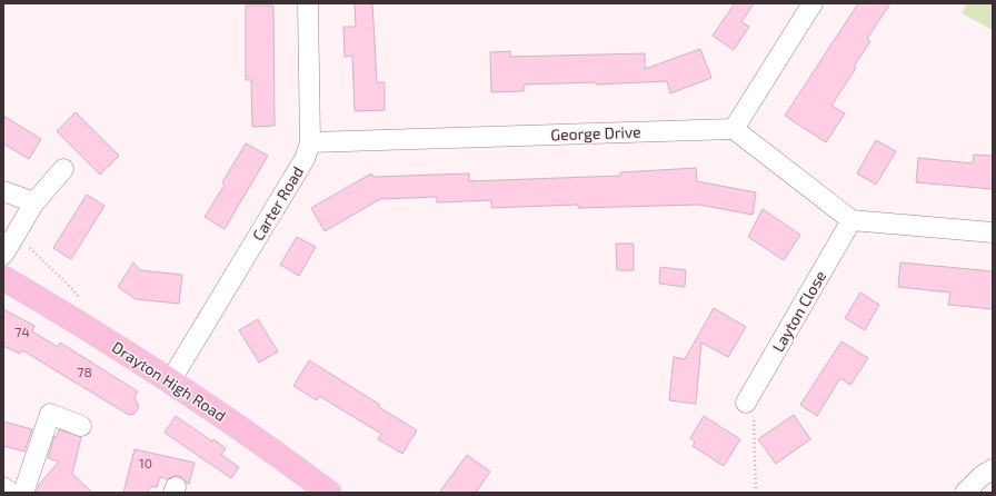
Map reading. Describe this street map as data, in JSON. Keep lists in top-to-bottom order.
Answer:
{
  "streets": {
    "main road": ["Drayton High Road"],
    "street": ["George Drive", "Carter Road", "Layton Close"]
  },
  "crossings": [
    ["George Drive", "Carter Road"],
    ["Carter Road", "Drayton High Road"]
  ],
  "house_numbers": ["74", "78", "10"]
}
